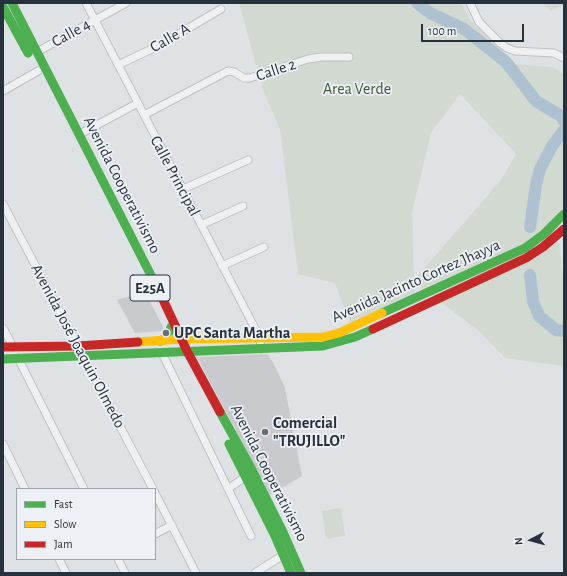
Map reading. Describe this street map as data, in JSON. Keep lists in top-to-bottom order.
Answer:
{
  "streets": {
    "main road": ["Avenida Cooperativismo", "Avenida Jacinto Cortez Jhayya", "E25A"],
    "street": [
      "Calle 4",
      "Calle A",
      "Calle 2",
      "Calle Principal",
      "Avenida José Joaquin Olmedo"
    ]
  },
  "crossings": [
    ["Calle 4", "Calle Principal"],
    ["Calle 4", "Avenida Cooperativismo"],
    ["Calle A", "Calle Principal"],
    ["Calle 2", "Calle Principal"],
    ["Calle Principal", "Avenida Jacinto Cortez Jhayya"],
    ["Avenida Cooperativismo", "Avenida Jacinto Cortez Jhayya"],
    ["Avenida Jacinto Cortez Jhayya", "Avenida José Joaquin Olmedo"]
  ],
  "parks": ["Area Verde"],
  "places": ["UPC Santa Martha", "Comercial \"TRUJILLO\""],
  "legend": ["Fast", "Slow", "Jam"],
  "scale_bar": "100 m",
  "north": "left"
}
